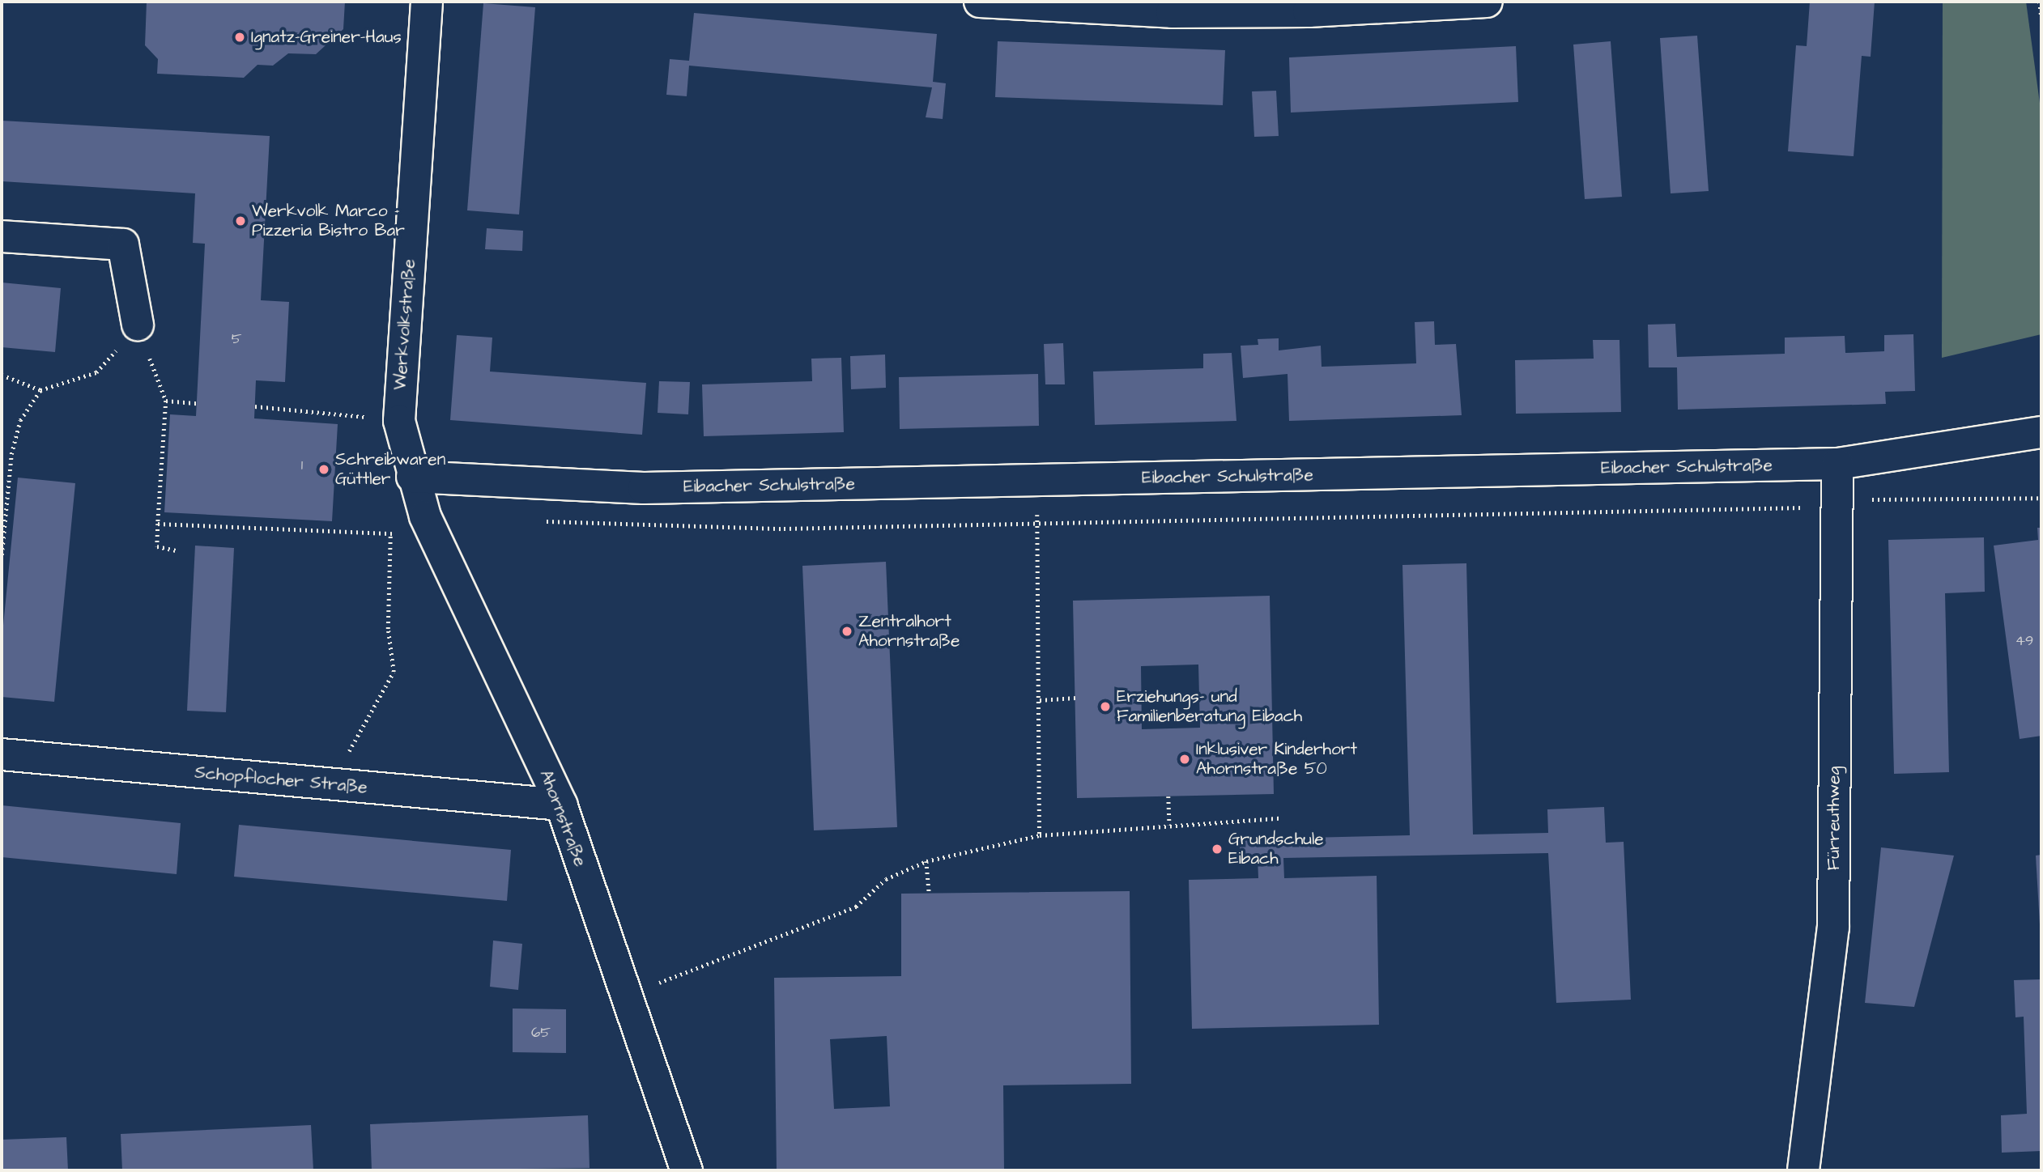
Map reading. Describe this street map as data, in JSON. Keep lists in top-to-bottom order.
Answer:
{
  "streets": {
    "street": [
      "Werkvolkstraße",
      "Eibacher Schulstraße",
      "Schopflocher Straße",
      "Ahornstraße",
      "Fürreuthweg"
    ]
  },
  "crossings": [
    ["Werkvolkstraße", "Eibacher Schulstraße"],
    ["Werkvolkstraße", "Ahornstraße"],
    ["Eibacher Schulstraße", "Ahornstraße"],
    ["Eibacher Schulstraße", "Fürreuthweg"],
    ["Schopflocher Straße", "Ahornstraße"]
  ],
  "places": [
    "Ignatz-Greiner-Haus",
    "Werkvolk Marco - Pizzeria Bistro Bar",
    "Schreibwaren Güttler",
    "Zentralhort Ahornstraße",
    "Erziehungs- und Familienberatung Eibach",
    "Inklusiver Kinderhort Ahornstraße 50",
    "Grundschule Eibach"
  ],
  "house_numbers": [
    "5",
    "1",
    "49",
    "65"
  ]
}
